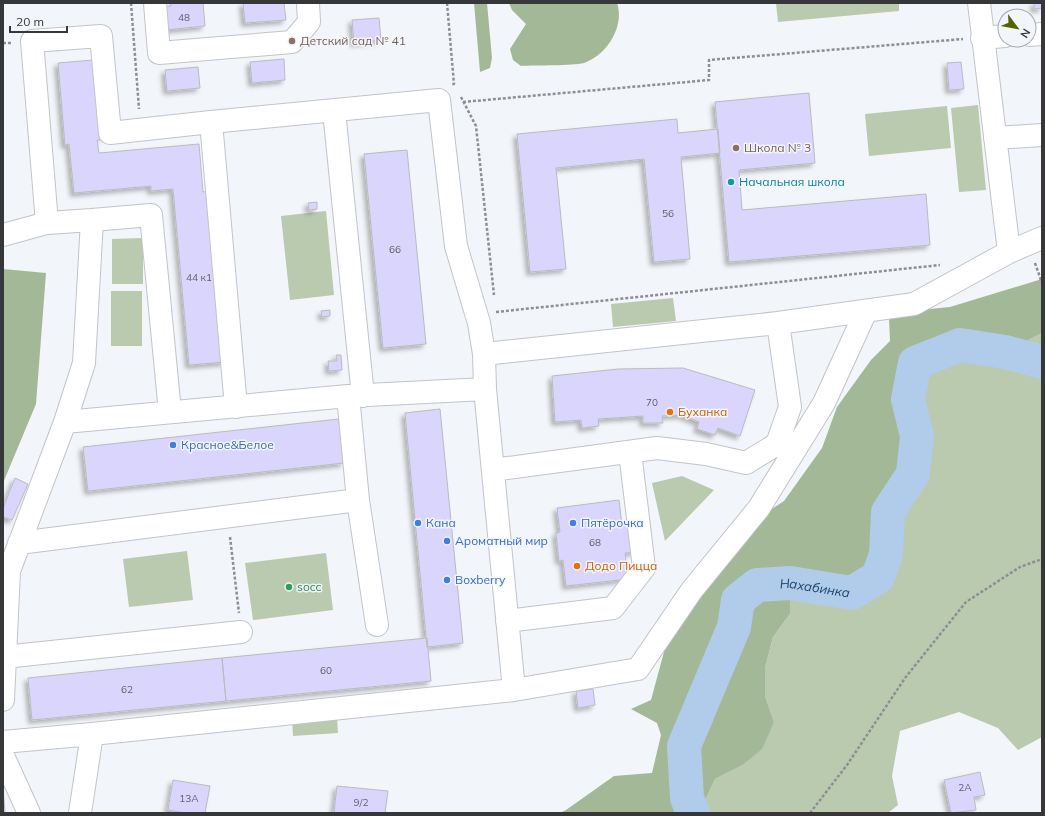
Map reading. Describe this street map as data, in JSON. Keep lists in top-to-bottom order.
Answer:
{
  "water": ["Нахабинка"],
  "places": [
    "Детский сад № 41",
    "Школа № 3",
    "Начальная школа",
    "Буханка",
    "Красное&Белое",
    "Кана",
    "Пятёрочка",
    "Ароматный мир",
    "Додо Пицца",
    "Boxberry",
    "socc"
  ],
  "house_numbers": [
    "48",
    "56",
    "66",
    "44 к1",
    "70",
    "68",
    "60",
    "62",
    "2А",
    "13А",
    "9/2"
  ],
  "scale_bar": "20 m",
  "north": "bottom right"
}
